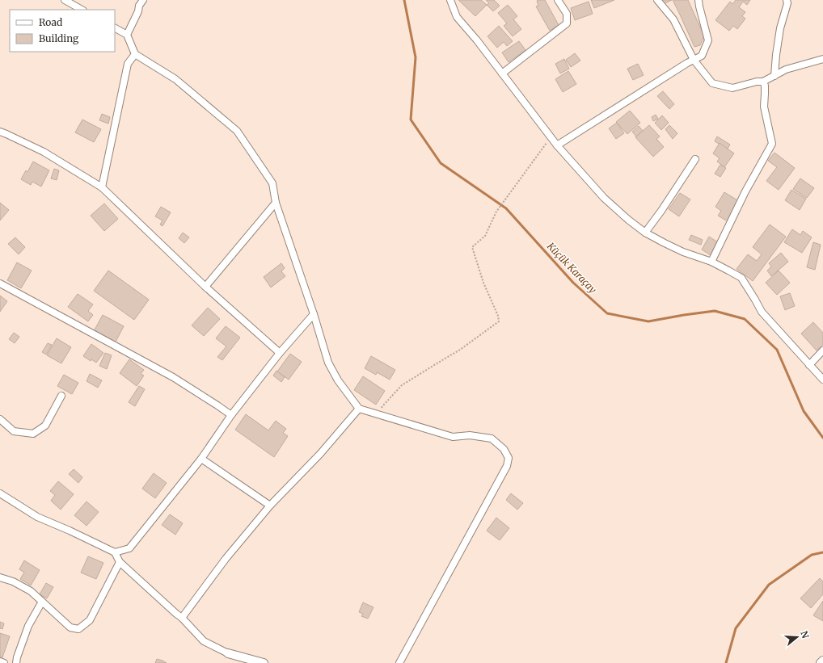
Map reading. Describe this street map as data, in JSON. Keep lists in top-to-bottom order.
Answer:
{
  "water": ["Küçük Karaçay"],
  "legend": ["Road", "Building"],
  "north": "right"
}
